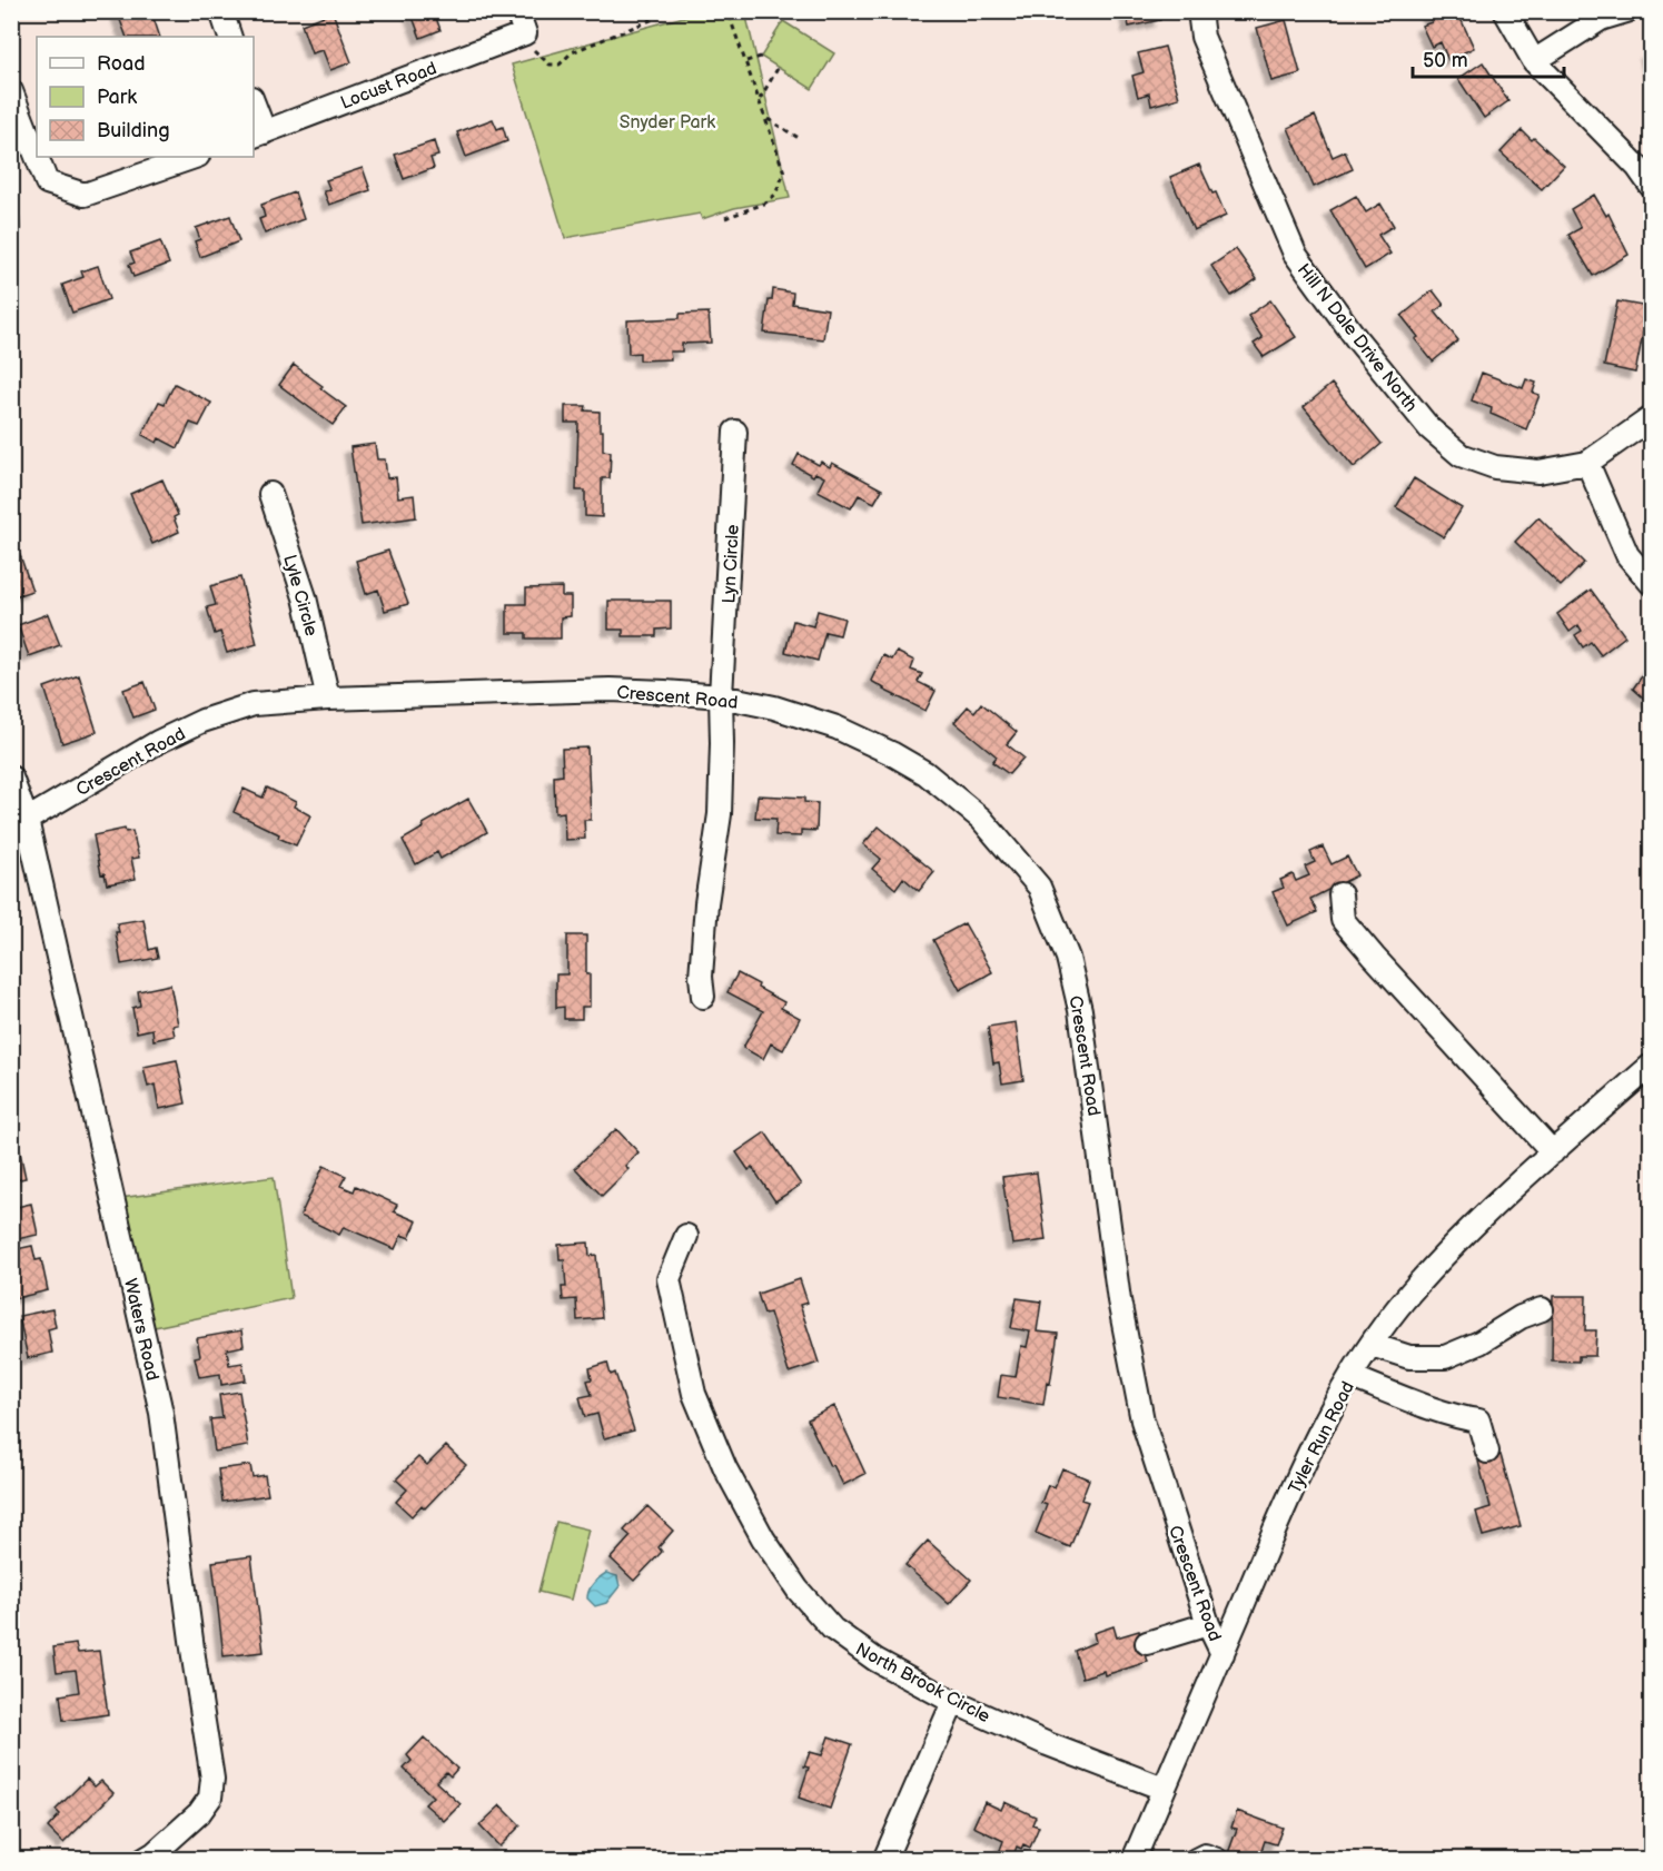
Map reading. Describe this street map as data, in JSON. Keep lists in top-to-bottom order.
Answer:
{
  "streets": {
    "street": [
      "Locust Road",
      "Hill N Dale Drive North",
      "Lyn Circle",
      "Lyle Circle",
      "Crescent Road",
      "Waters Road",
      "Tyler Run Road",
      "North Brook Circle"
    ]
  },
  "crossings": [
    ["Lyn Circle", "Crescent Road"],
    ["Lyle Circle", "Crescent Road"],
    ["Crescent Road", "Waters Road"],
    ["Crescent Road", "Tyler Run Road"],
    ["Tyler Run Road", "North Brook Circle"]
  ],
  "parks": ["Snyder Park"],
  "legend": ["Road", "Park", "Building"],
  "scale_bar": "50 m"
}
